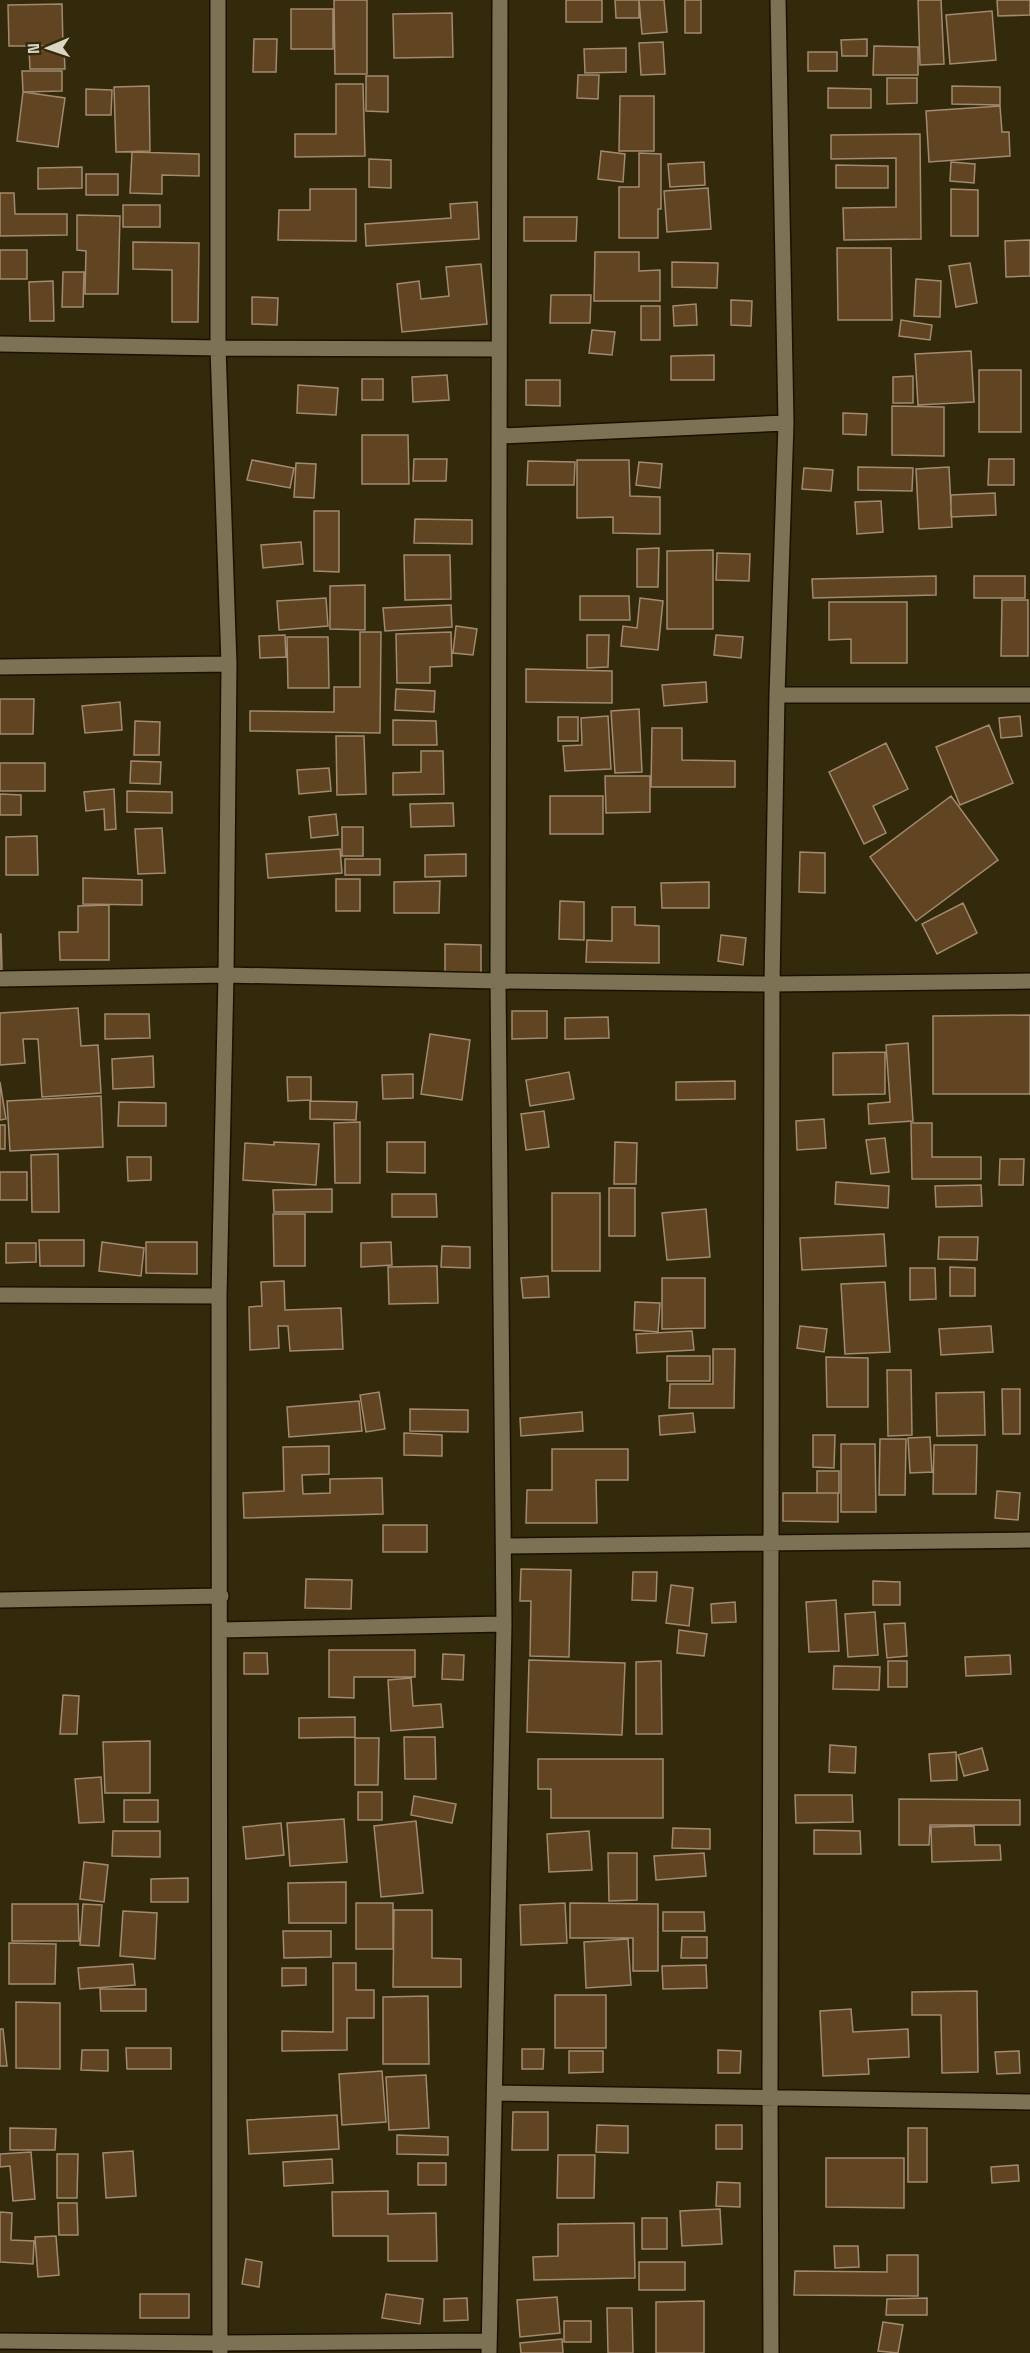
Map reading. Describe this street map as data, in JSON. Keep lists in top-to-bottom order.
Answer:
{
  "north": "left"
}
